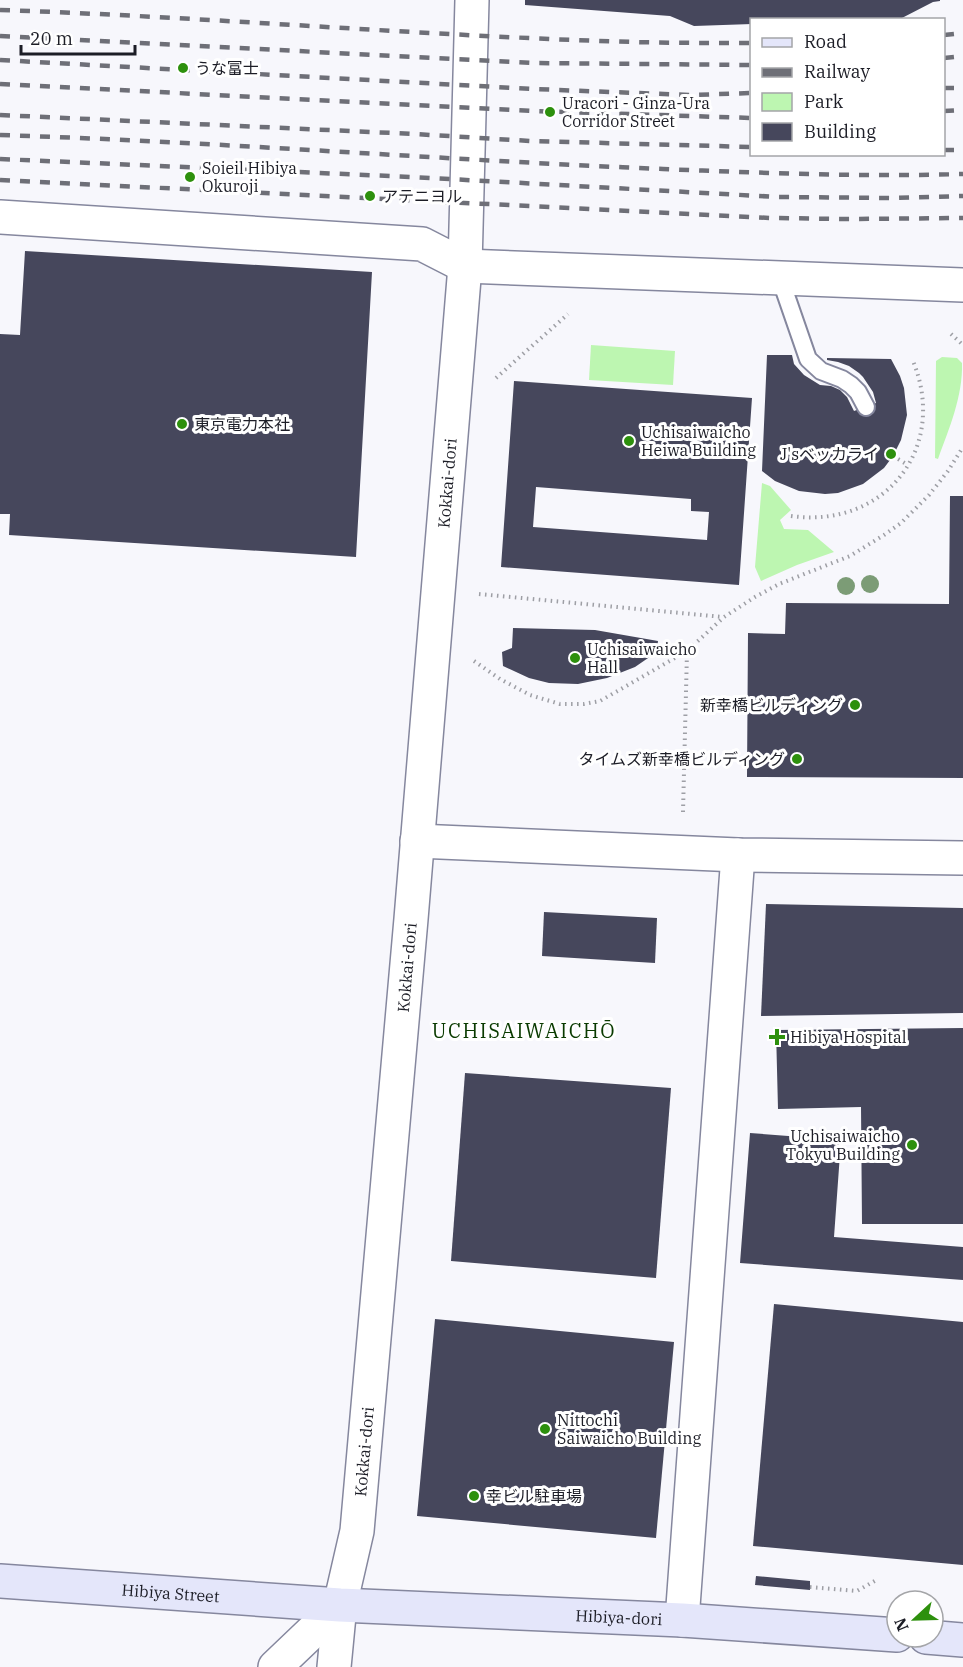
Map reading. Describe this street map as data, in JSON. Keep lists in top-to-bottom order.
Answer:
{
  "streets": {
    "main road": ["Hibiya Street", "Hibiya-dori"],
    "street": ["Kokkai-dori"]
  },
  "crossings": [
    ["Kokkai-dori", "Hibiya Street"],
    ["Kokkai-dori", "Hibiya-dori"],
    ["Hibiya Street", "Hibiya-dori"]
  ],
  "districts": ["UCHISAIWAICHŌ"],
  "places": {
    "other": [
      "うな富士",
      "Uracori - Ginza-Ura Corridor Street",
      "Soieil Hibiya Okuroji",
      "アテニヨル",
      "東京電力本社",
      "Uchisaiwaicho Heiwa Building",
      "J'sベッカライ",
      "Uchisaiwaicho Hall",
      "新幸橋ビルディング",
      "タイムズ新幸橋ビルディング",
      "Uchisaiwaicho Tokyu Building",
      "Nittochi Saiwaicho Building",
      "幸ビル駐車場"
    ],
    "health": ["Hibiya Hospital"]
  },
  "legend": [
    "Road",
    "Railway",
    "Park",
    "Building"
  ],
  "scale_bar": "20 m",
  "north": "left"
}
